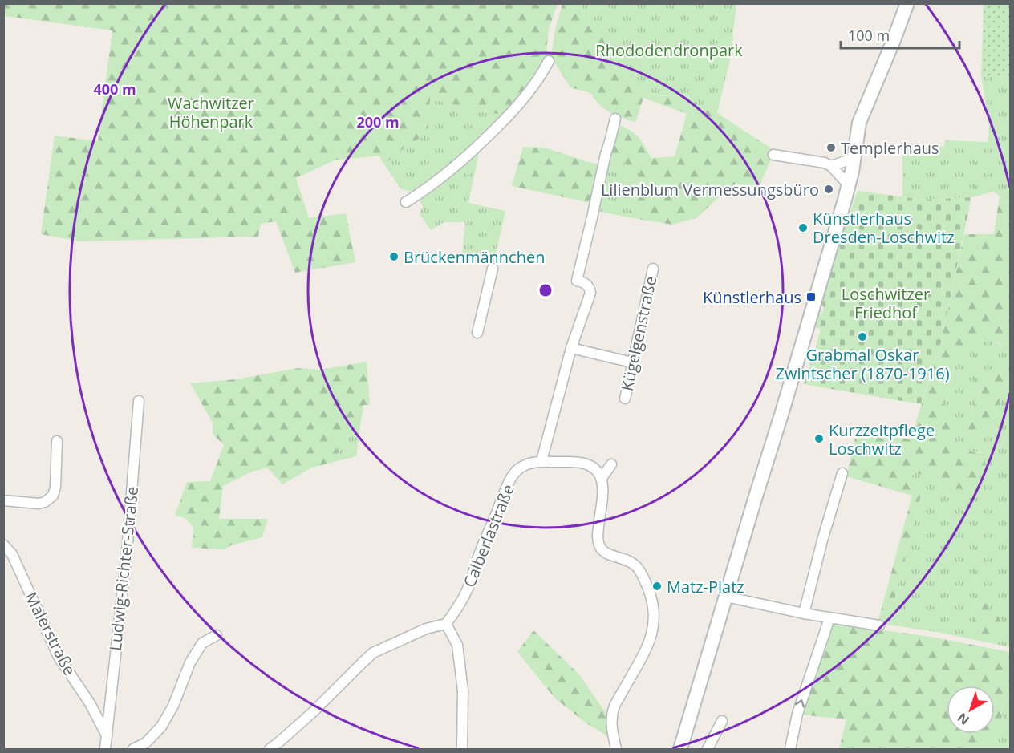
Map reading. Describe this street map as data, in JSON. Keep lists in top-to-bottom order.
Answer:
{
  "streets": {
    "street": [
      "Kügelgenstraße",
      "Calberlastraße",
      "Ludwig-Richter-Straße",
      "Malerstraße"
    ]
  },
  "crossings": [
    ["Ludwig-Richter-Straße", "Malerstraße"]
  ],
  "parks": ["Rhododendronpark", "Wachwitzer Höhenpark", "Loschwitzer Friedhof"],
  "places": {
    "other": [
      "Templerhaus",
      "Lilienblum Vermessungsbüro",
      "Künstlerhaus Dresden-Loschwitz",
      "Brückenmännchen",
      "Grabmal Oskar Zwintscher (1870-1916)",
      "Kurzzeitpflege Loschwitz",
      "Matz-Platz"
    ],
    "transit": ["Künstlerhaus"]
  },
  "scale_bar": "100 m",
  "north": "bottom left",
  "rings": ["400 m", "200 m"]
}
